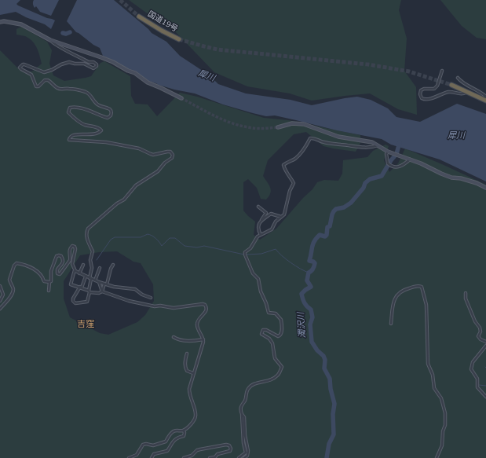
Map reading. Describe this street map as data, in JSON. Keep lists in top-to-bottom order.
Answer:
{
  "streets": {
    "highway": ["国道19号"]
  },
  "districts": ["吉窪"],
  "water": ["犀川", "濁沢川"]
}
